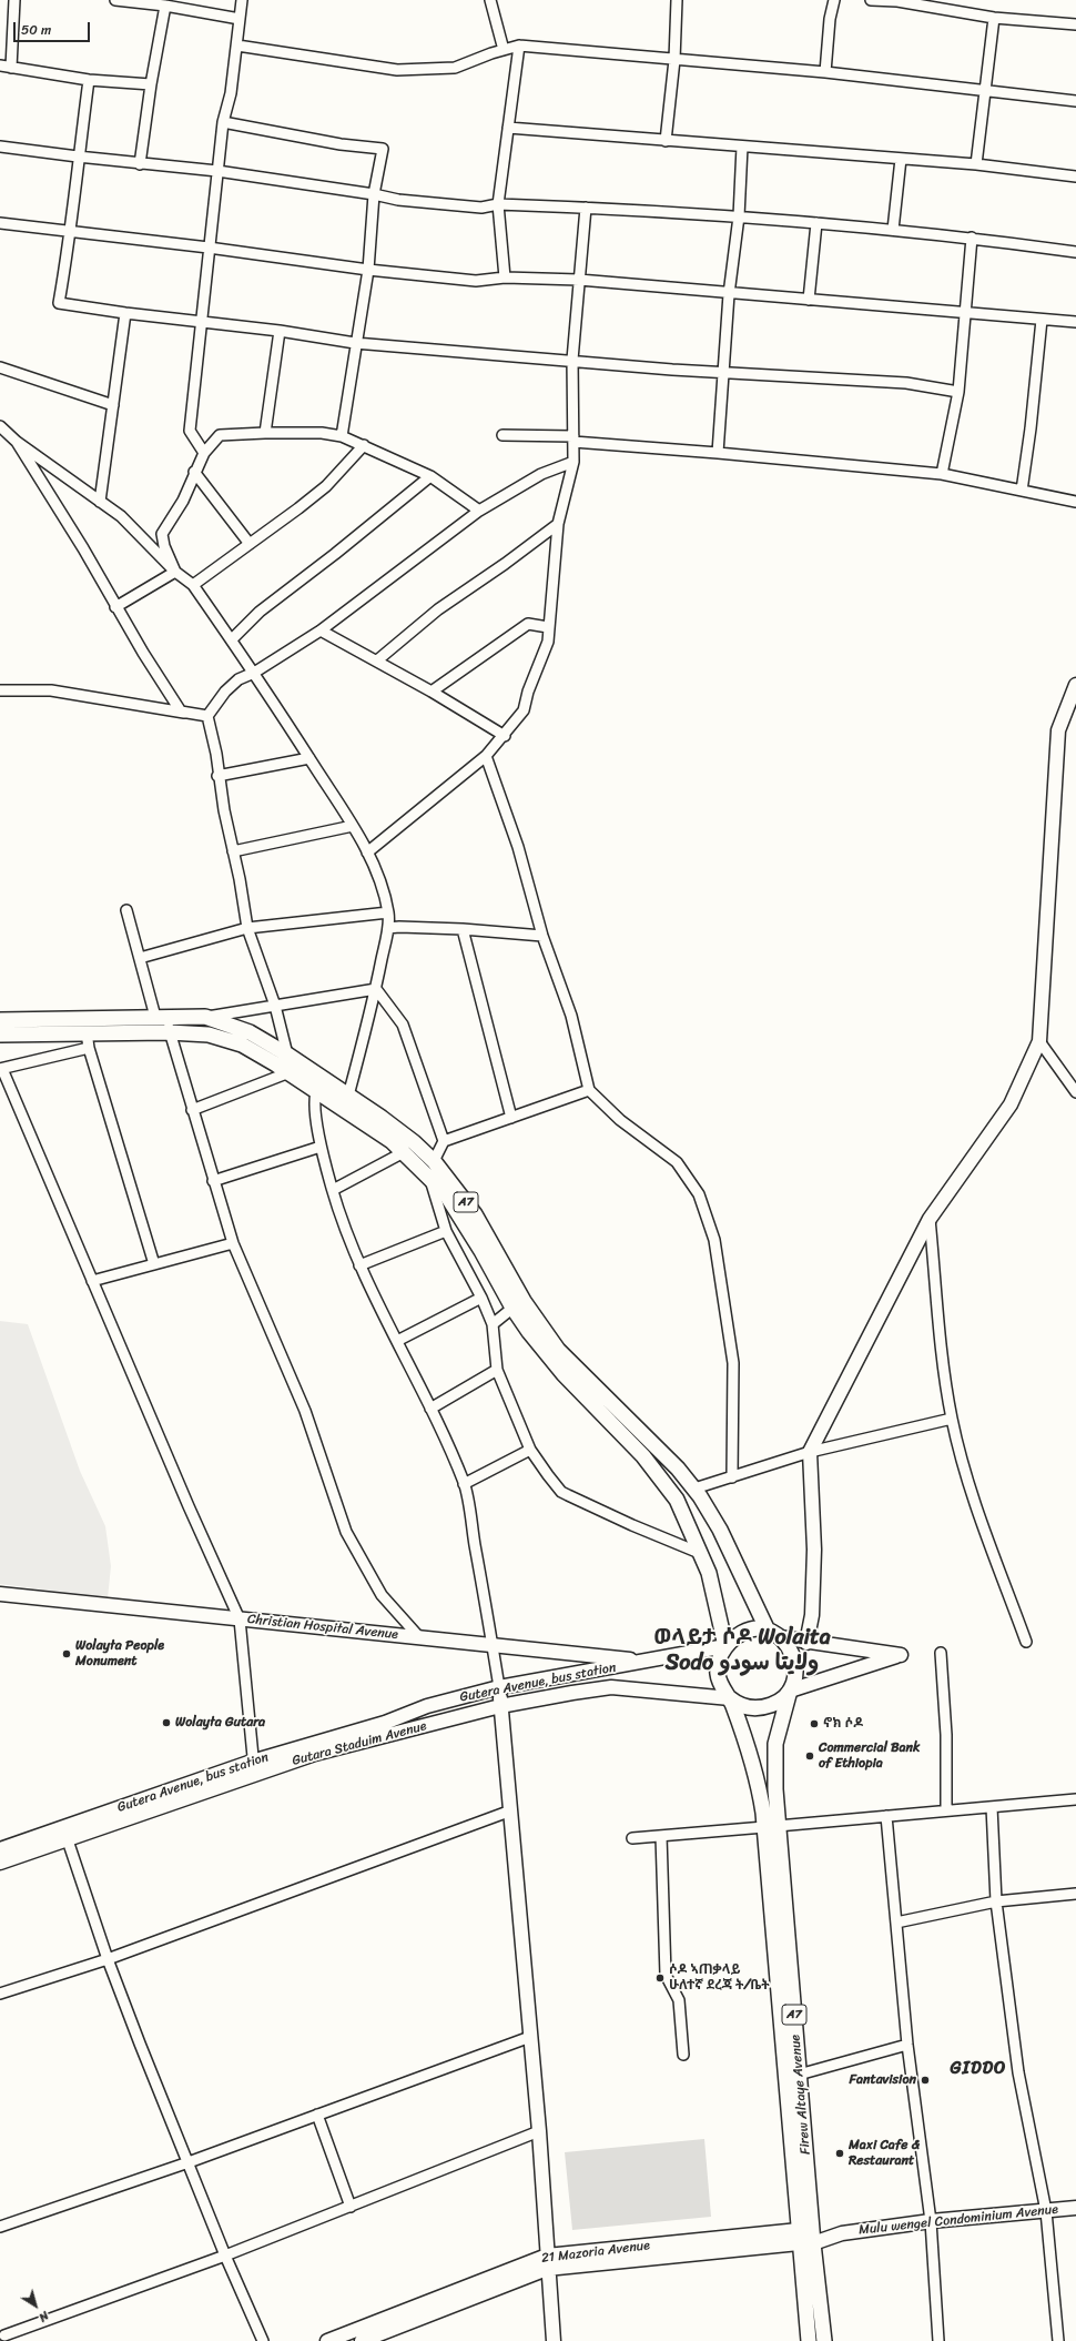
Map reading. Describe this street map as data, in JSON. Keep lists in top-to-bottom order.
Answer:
{
  "streets": {
    "highway": ["A7", "Firew Altaye Avenue"],
    "main road": [
      "Christian Hospital Avenue",
      "Gutera Avenue, bus station",
      "Gutara Staduim Avenue",
      "Mulu wengel Condominium Avenue",
      "21 Mazoria Avenue"
    ]
  },
  "crossings": [
    ["A7", "Gutera Avenue, bus station"],
    ["A7", "Gutara Staduim Avenue"],
    ["A7", "Firew Altaye Avenue"],
    ["Christian Hospital Avenue", "Gutera Avenue, bus station"],
    ["Gutera Avenue, bus station", "Gutara Staduim Avenue"],
    ["Gutera Avenue, bus station", "Firew Altaye Avenue"],
    ["Gutara Staduim Avenue", "Firew Altaye Avenue"],
    ["Firew Altaye Avenue", "21 Mazoria Avenue"],
    ["Mulu wengel Condominium Avenue", "21 Mazoria Avenue"]
  ],
  "districts": ["ወላይታ ሶዶ Wolaita Sodo ولايتا سودو", "GIDDO"],
  "places": [
    "Wolayta People Monument",
    "Wolayta Gutara",
    "ኖክ ሶዶ",
    "Commercial Bank of Ethiopia",
    "ሶዶ ኣጠቃላይ ሁለተኛ ደረጃ ት/ቤት",
    "Fantavision",
    "Maxi Cafe & Restaurant"
  ],
  "scale_bar": "50 m",
  "north": "bottom right"
}
